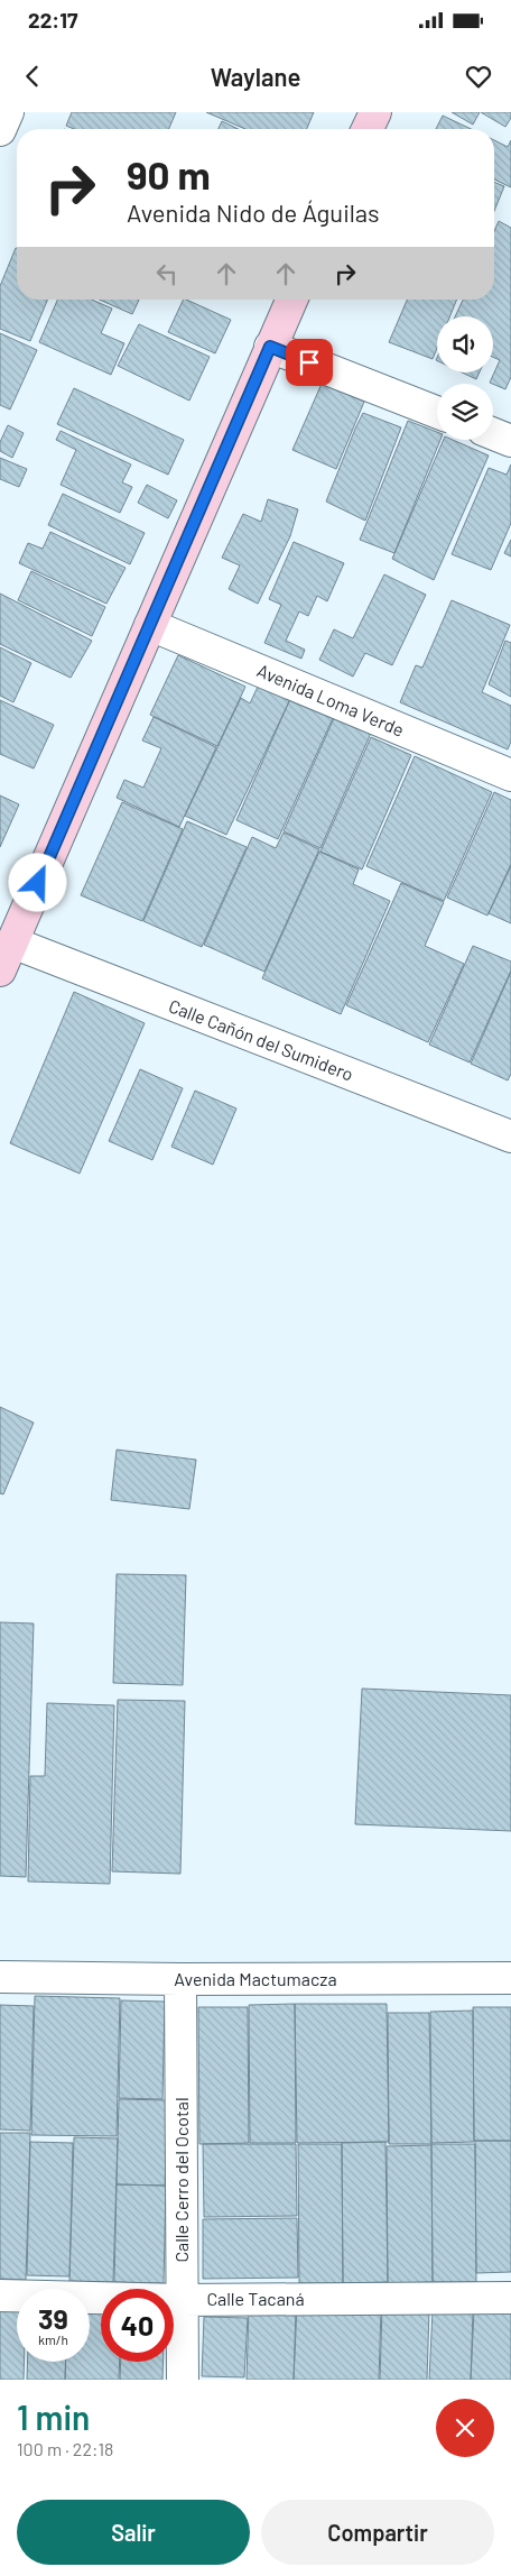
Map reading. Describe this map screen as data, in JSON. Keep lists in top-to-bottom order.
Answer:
{
  "streets": {
    "street": [
      "Avenida Loma Verde",
      "Calle Cañón del Sumidero",
      "Avenida Mactumacza",
      "Calle Cerro del Ocotal",
      "Calle Tacaná"
    ]
  },
  "crossings": [
    ["Avenida Mactumacza", "Calle Cerro del Ocotal"],
    ["Calle Cerro del Ocotal", "Calle Tacaná"]
  ],
  "page": {
    "status": "22:17",
    "header": "Waylane",
    "turn": ["90 m", "Avenida Nido de Águilas"],
    "speed": "39 km/h",
    "limit": "40",
    "heading": ["1 min", "100 m · 22:18"],
    "buttons": ["Salir", "Compartir"]
  }
}
